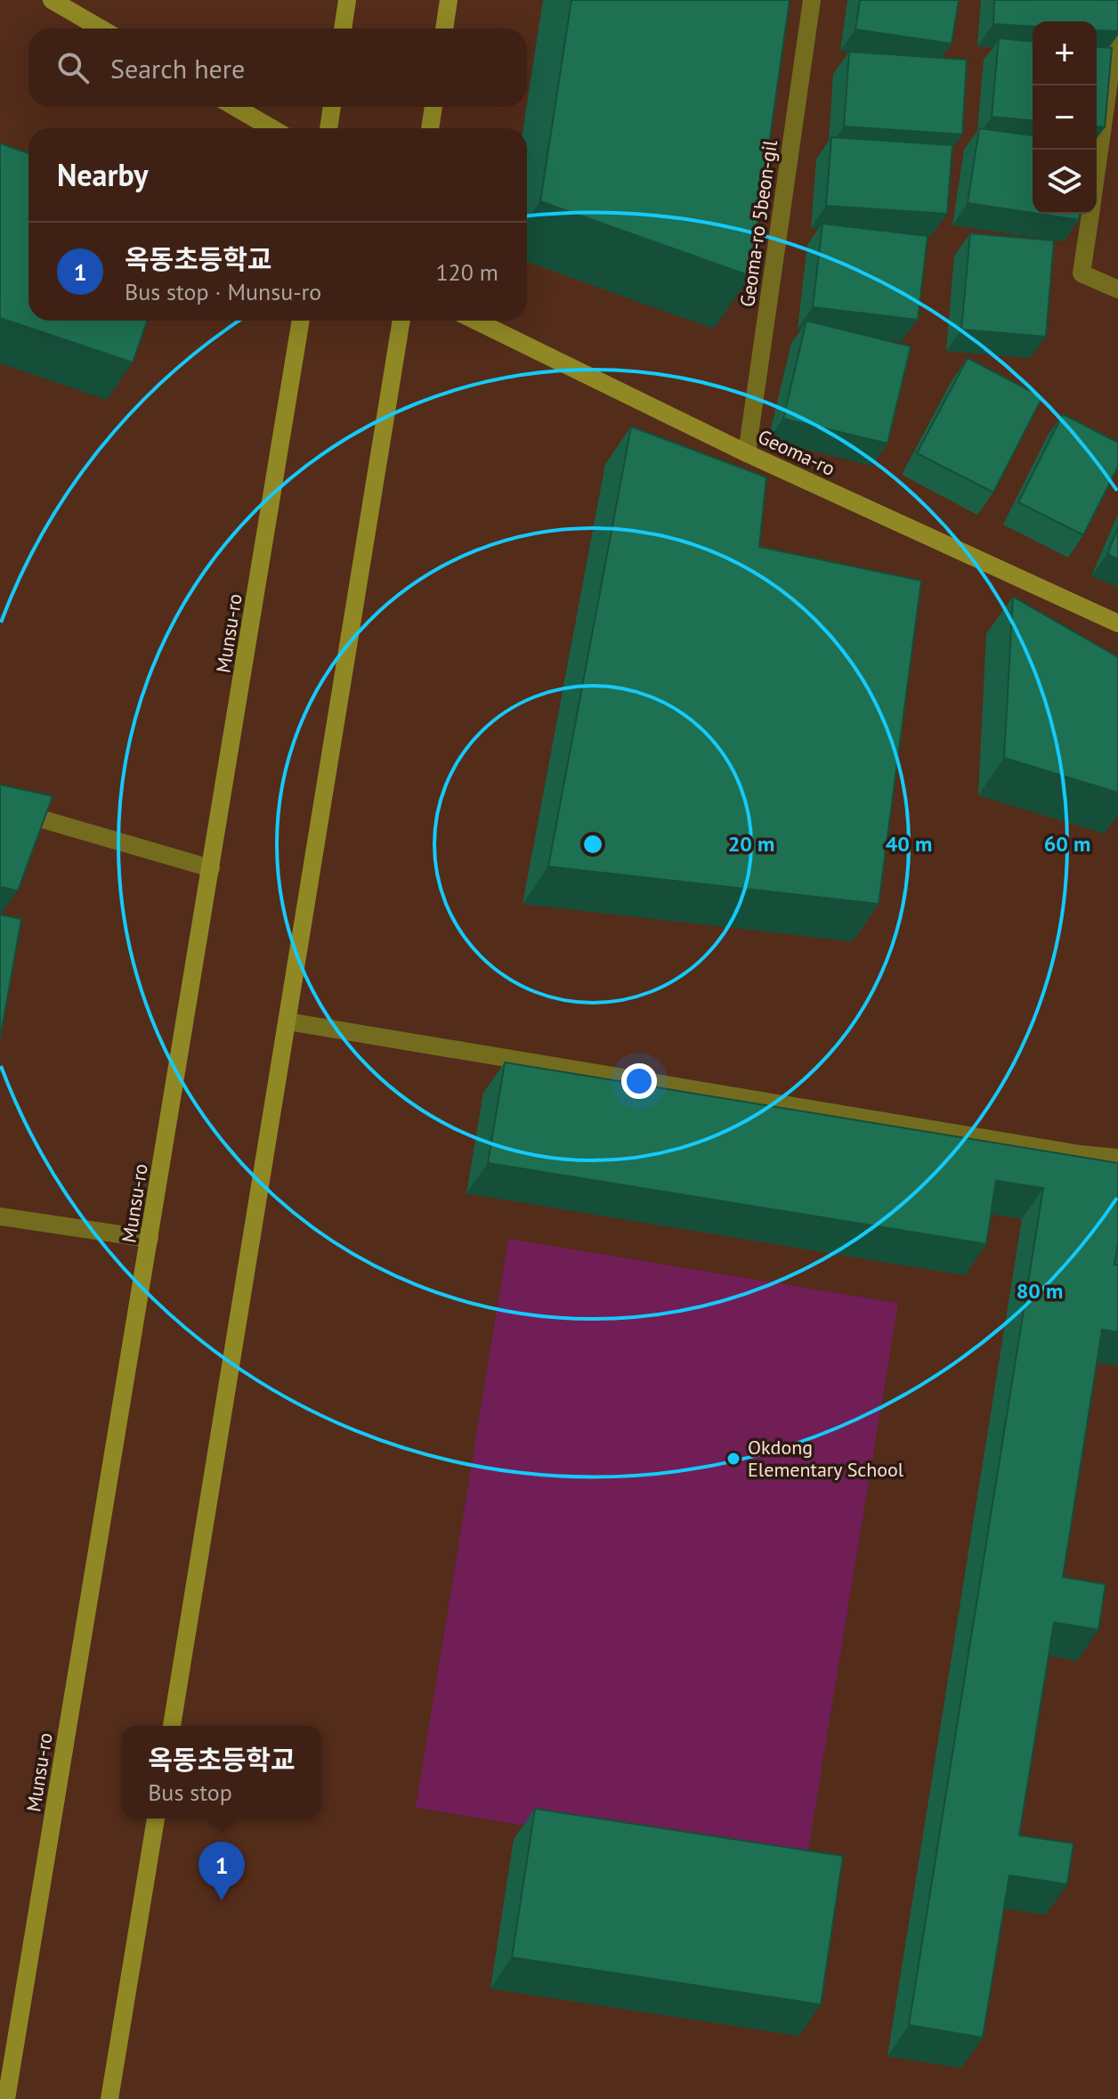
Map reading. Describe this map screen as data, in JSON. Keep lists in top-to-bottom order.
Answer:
{
  "streets": {
    "main road": ["Geoma-ro", "Munsu-ro"],
    "street": ["Geoma-ro 5beon-gil"]
  },
  "crossings": [
    ["Geoma-ro 5beon-gil", "Geoma-ro"]
  ],
  "places": ["Okdong Elementary School"],
  "page": {
    "map_buttons": ["+", "−"],
    "search": "Search here",
    "heading": "Nearby",
    "list": [
      {
        "mark": "1",
        "name": "옥동초등학교",
        "note": "Bus stop · Munsu-ro",
        "value": "120 m"
      }
    ],
    "popup": ["옥동초등학교", "Bus stop"],
    "pins": "1"
  },
  "rings": [
    "20 m",
    "40 m",
    "60 m",
    "80 m"
  ]
}
